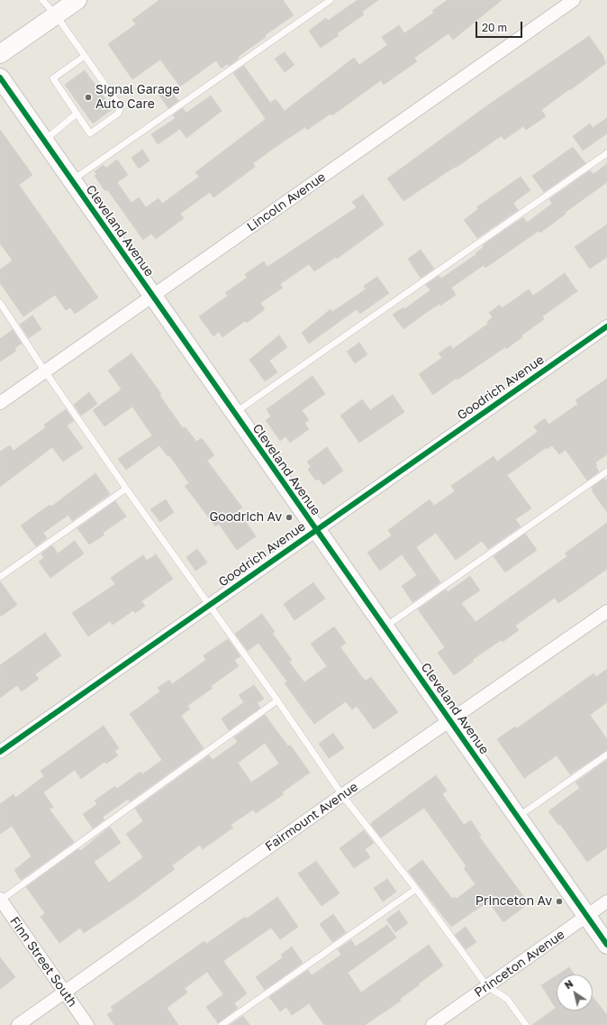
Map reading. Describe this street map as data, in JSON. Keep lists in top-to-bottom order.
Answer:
{
  "streets": {
    "street": [
      "Lincoln Avenue",
      "Cleveland Avenue",
      "Goodrich Avenue",
      "Fairmount Avenue",
      "Finn Street South",
      "Princeton Avenue"
    ]
  },
  "crossings": [
    ["Lincoln Avenue", "Cleveland Avenue"],
    ["Cleveland Avenue", "Goodrich Avenue"],
    ["Cleveland Avenue", "Fairmount Avenue"],
    ["Cleveland Avenue", "Princeton Avenue"],
    ["Fairmount Avenue", "Finn Street South"]
  ],
  "places": ["Signal Garage Auto Care", "Goodrich Av", "Princeton Av"],
  "scale_bar": "20 m",
  "north": "top left"
}
